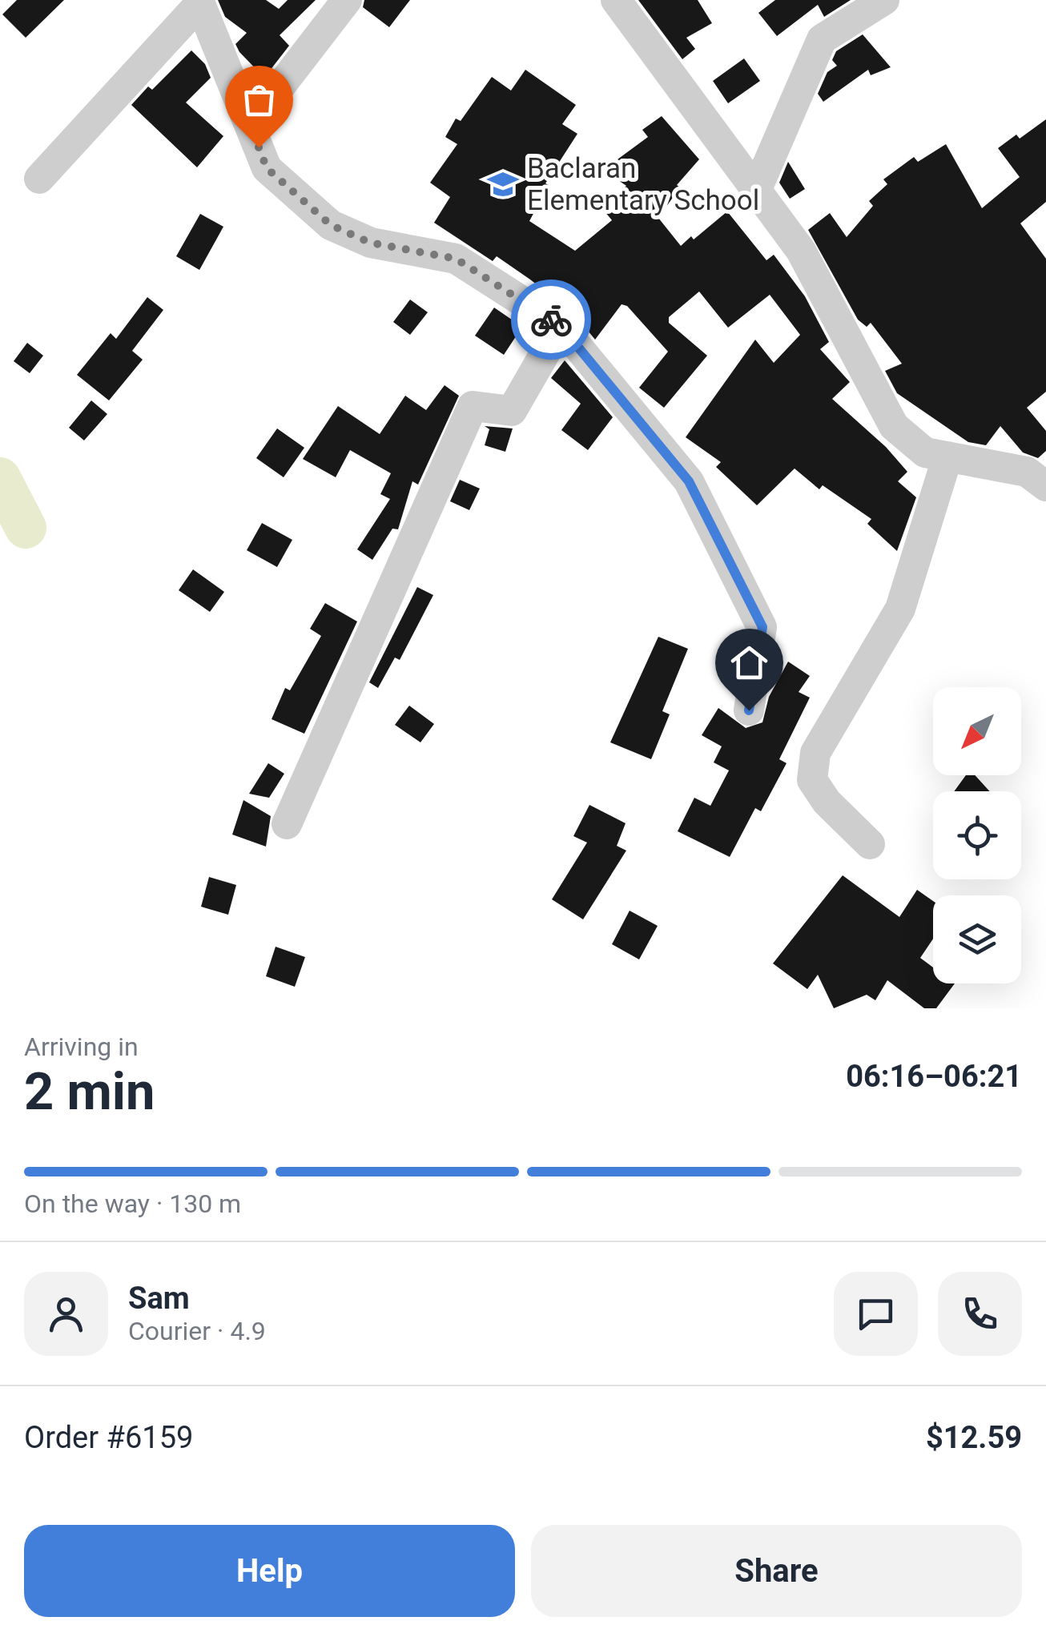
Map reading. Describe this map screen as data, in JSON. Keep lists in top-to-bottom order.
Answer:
{
  "places": {
    "school or university": ["Baclaran Elementary School"]
  },
  "north": "bottom left",
  "page": {
    "heading": ["2 min", "Arriving in", "06:16–06:21"],
    "panel": [
      "Sam",
      "Courier · 4.9",
      "Order #6159",
      "$12.59"
    ],
    "bar": "On the way · 130 m",
    "buttons": ["Help", "Share"]
  }
}
